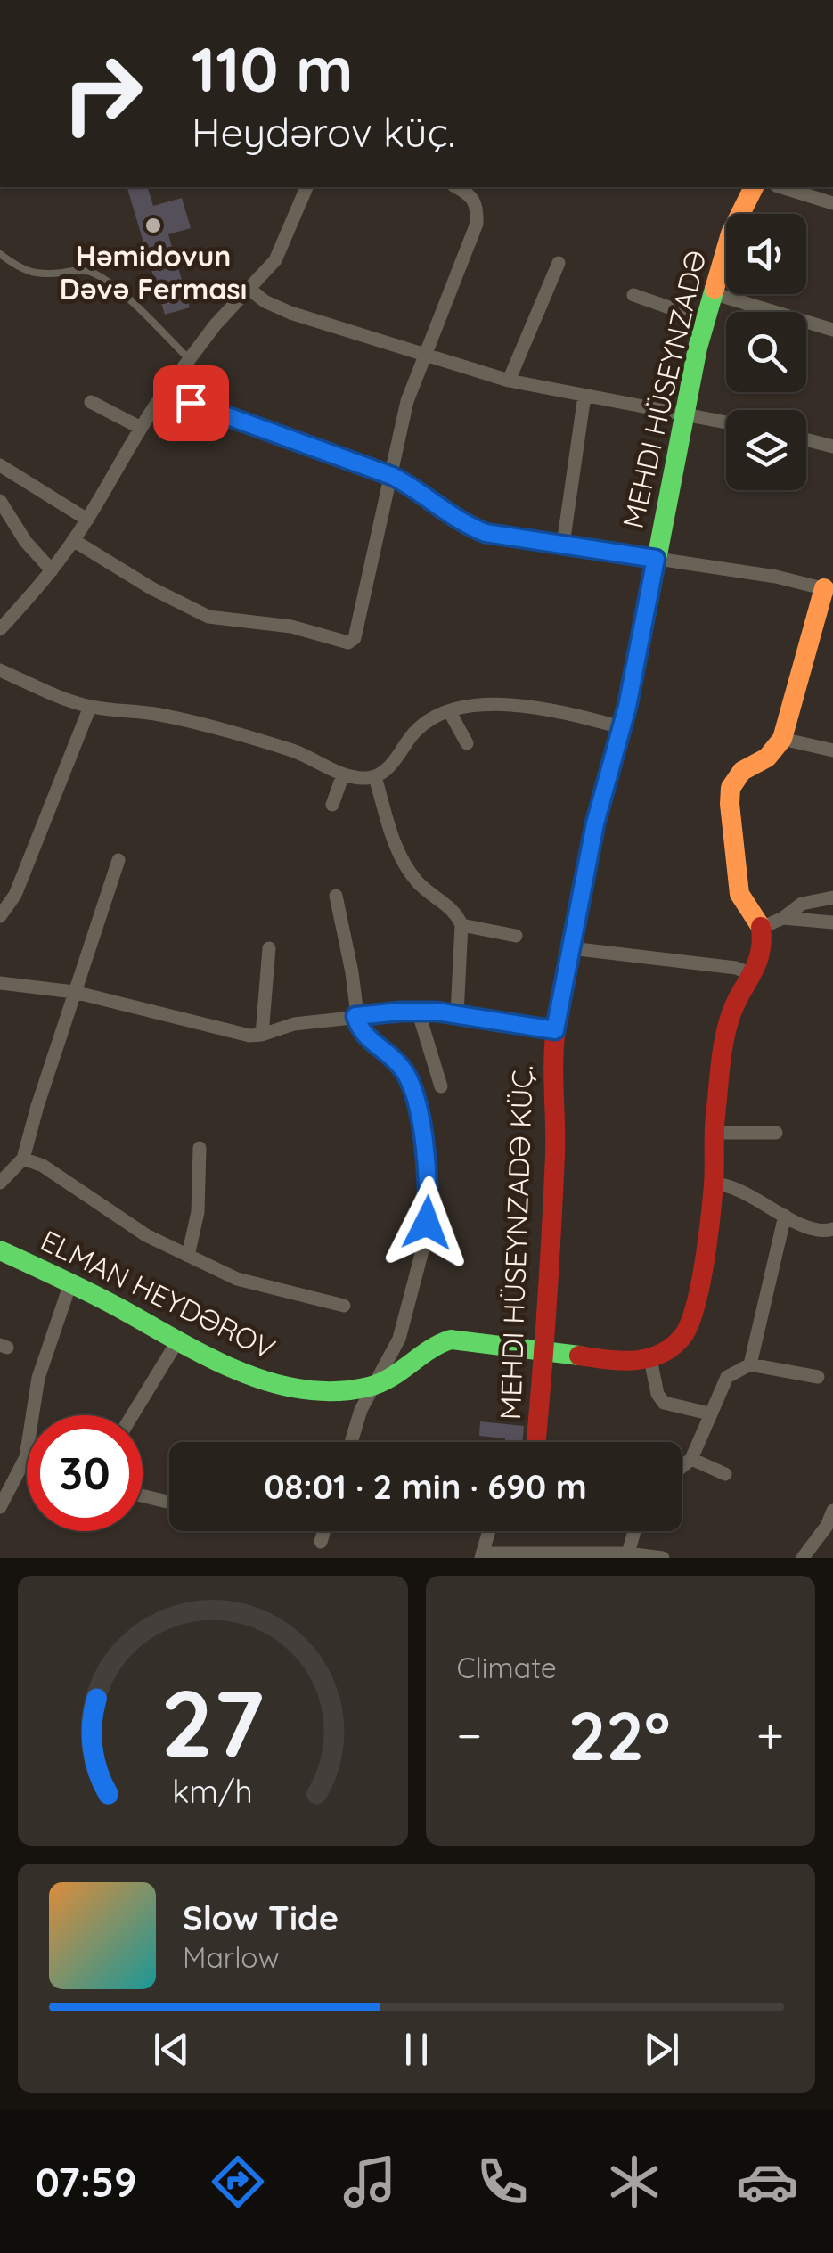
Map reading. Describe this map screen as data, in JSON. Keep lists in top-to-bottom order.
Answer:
{
  "streets": {
    "street": ["MEHDI HÜSEYNZADƏ", "MEHDI HÜSEYNZADƏ KÜÇ.", "ELMAN HEYDƏROV"]
  },
  "crossings": [
    ["MEHDI HÜSEYNZADƏ", "MEHDI HÜSEYNZADƏ KÜÇ."],
    ["MEHDI HÜSEYNZADƏ KÜÇ.", "ELMAN HEYDƏROV"]
  ],
  "places": ["Həmidovun Dəvə Ferması"],
  "page": {
    "turn": ["110 m", "Heydərov küç."],
    "limit": "30",
    "trip": "08:01 · 2 min · 690 m",
    "tile": "Climate",
    "heat": ["−", "22°", "+"],
    "song": ["Slow Tide", "Marlow"],
    "tabs": "07:59",
    "gauge": ["27", "km/h"]
  }
}
